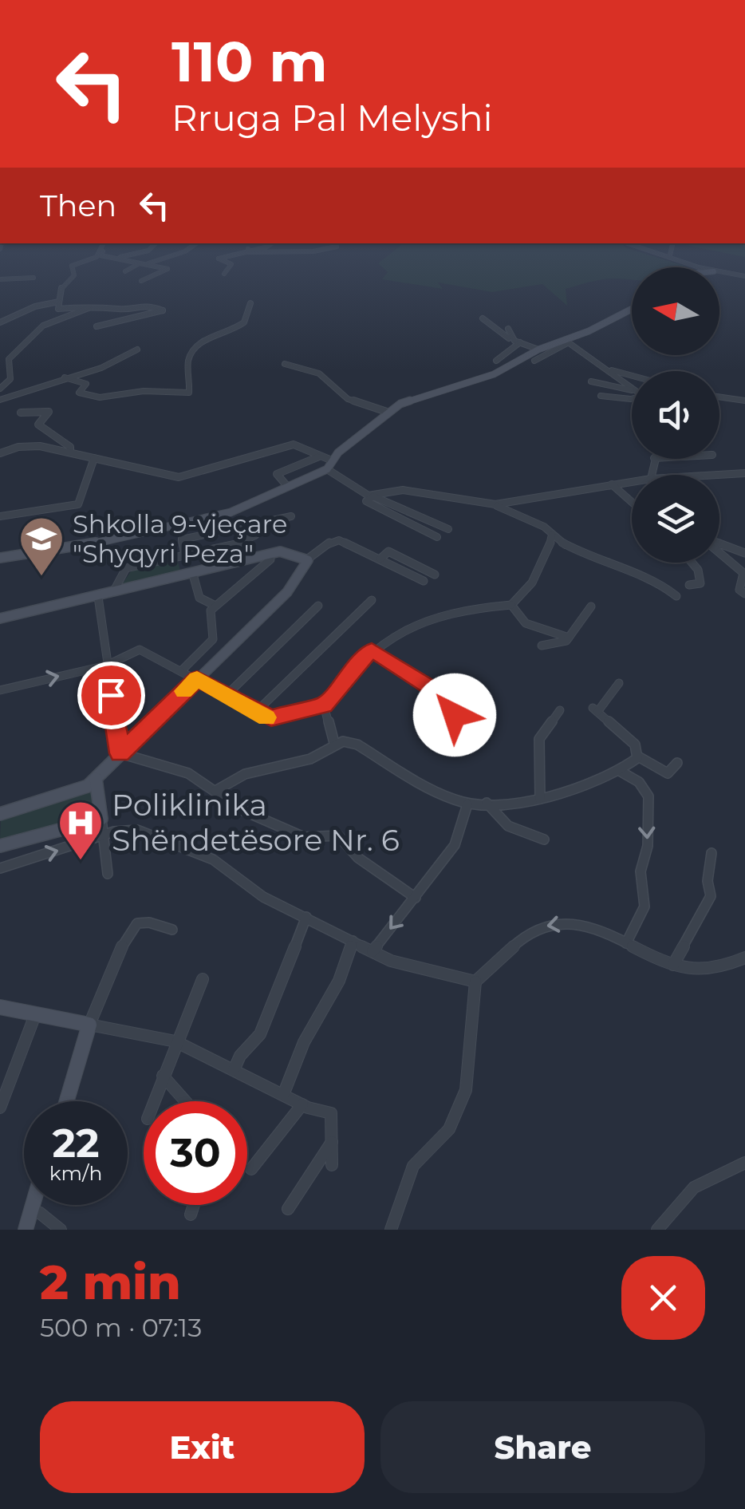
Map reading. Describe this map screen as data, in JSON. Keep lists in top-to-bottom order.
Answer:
{
  "places": {
    "school or university": ["Shkolla 9-vjeçare \"Shyqyri Peza\""],
    "hospital": ["Poliklinika Shëndetësore Nr. 6"]
  },
  "north": "left",
  "page": {
    "turn": ["110 m", "Rruga Pal Melyshi"],
    "then": "Then",
    "speed": "22 km/h",
    "limit": "30",
    "heading": ["2 min", "500 m · 07:13"],
    "buttons": ["Exit", "Share"]
  }
}
